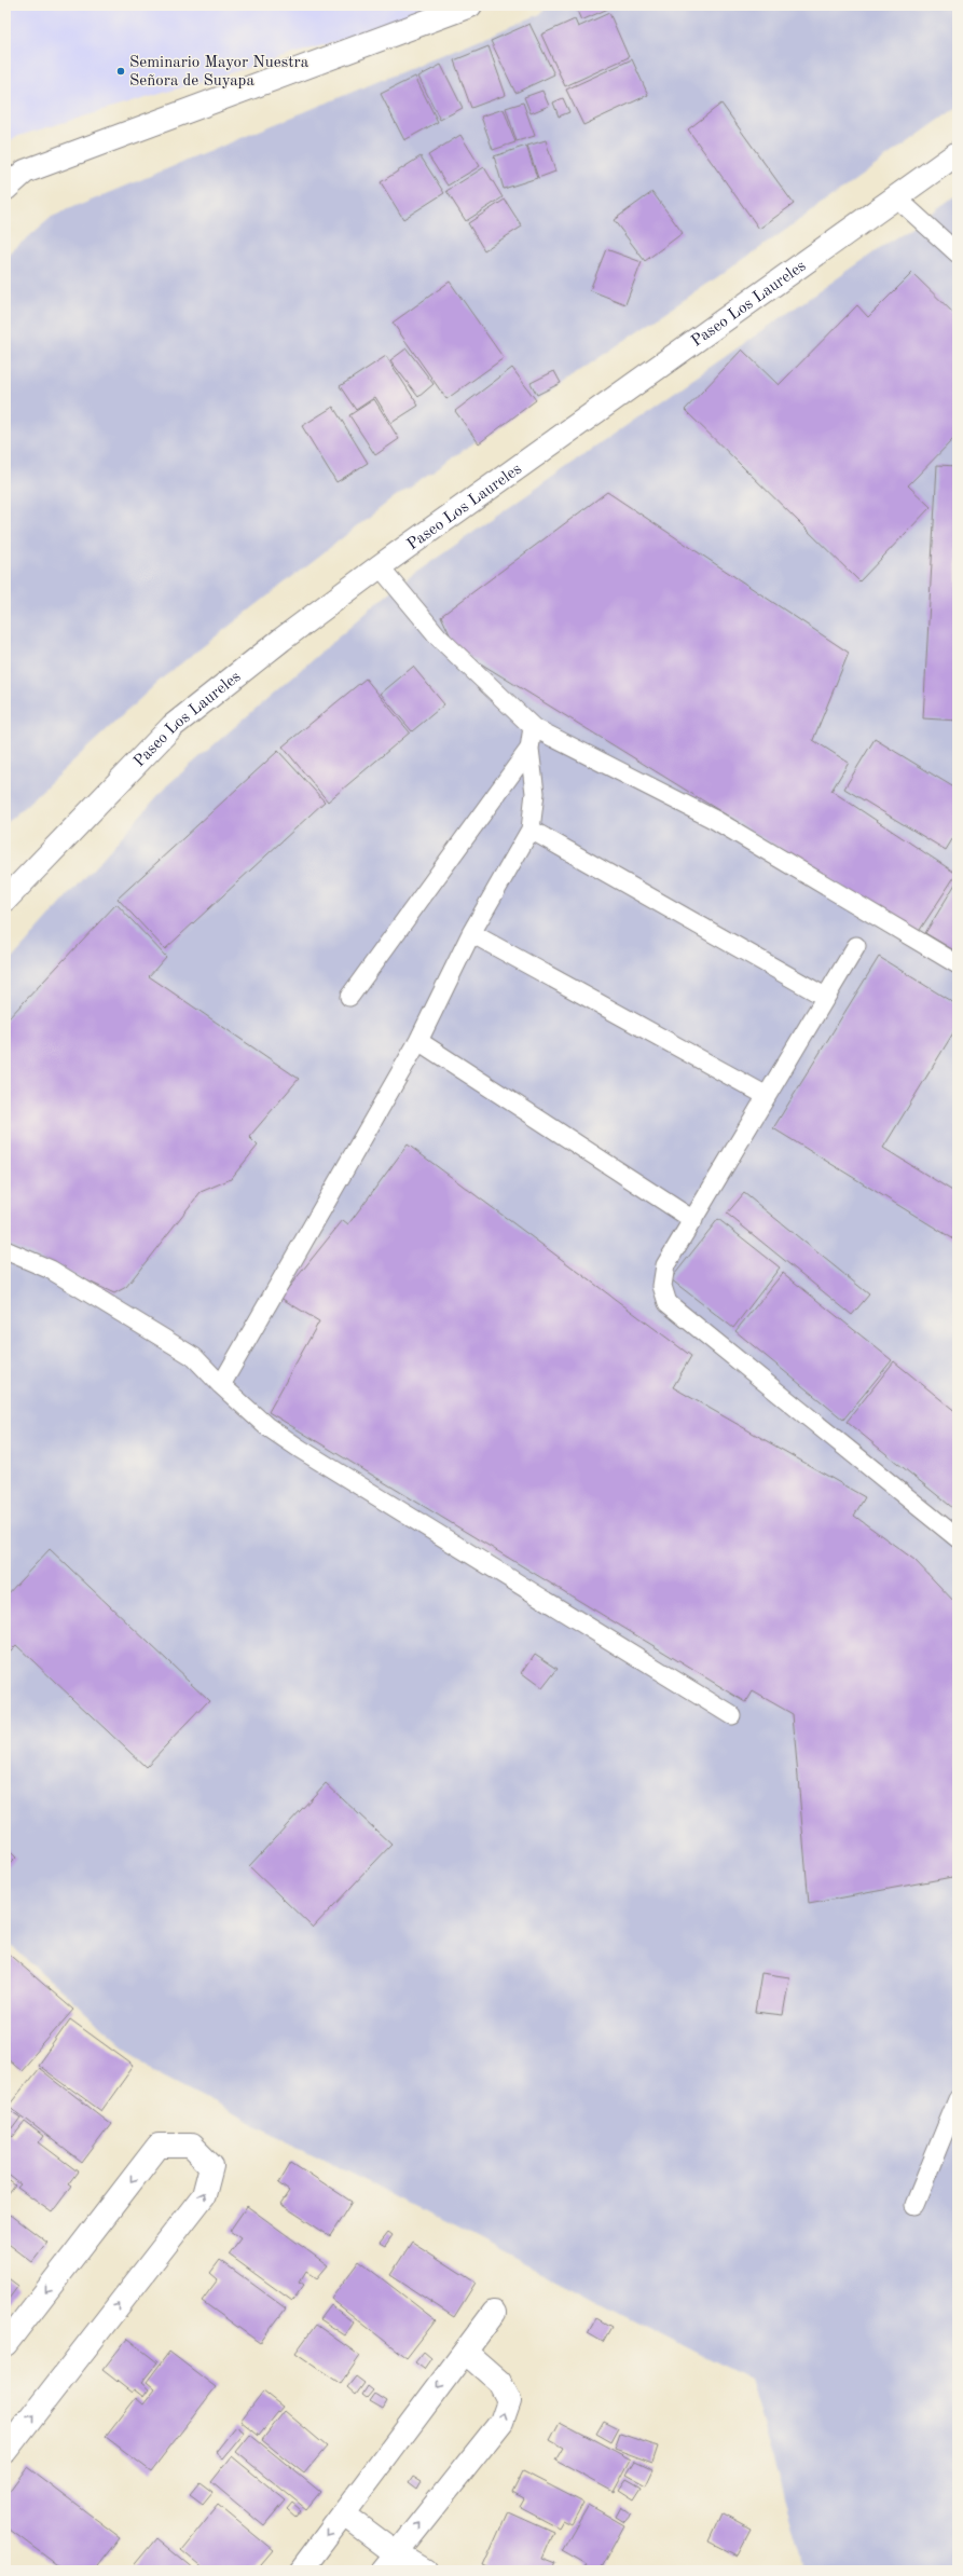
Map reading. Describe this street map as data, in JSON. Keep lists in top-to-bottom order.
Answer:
{
  "streets": {
    "street": ["Paseo Los Laureles"]
  },
  "places": ["Seminario Mayor Nuestra Señora de Suyapa"]
}
